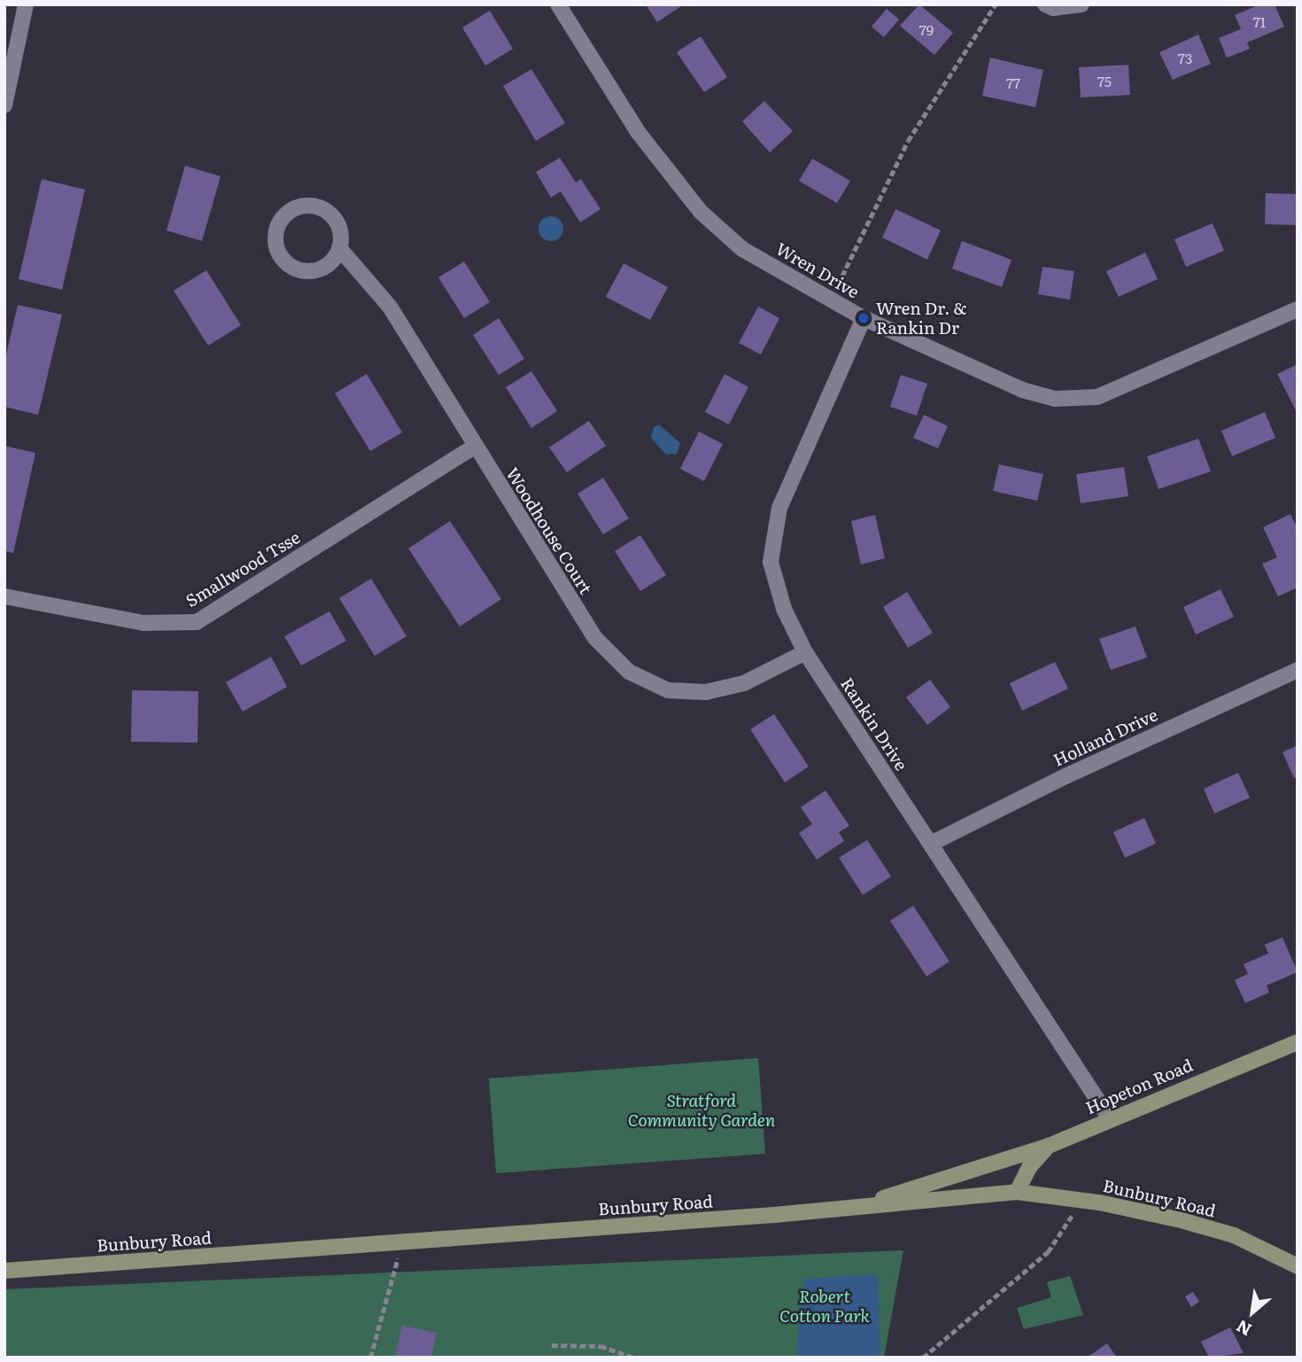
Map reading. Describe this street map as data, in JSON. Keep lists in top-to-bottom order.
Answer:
{
  "streets": {
    "main road": ["Hopeton Road", "Bunbury Road"],
    "street": [
      "Wren Drive",
      "Woodhouse Court",
      "Smallwood Tsse",
      "Rankin Drive",
      "Holland Drive"
    ]
  },
  "crossings": [
    ["Wren Drive", "Rankin Drive"],
    ["Woodhouse Court", "Smallwood Tsse"],
    ["Woodhouse Court", "Rankin Drive"],
    ["Rankin Drive", "Holland Drive"],
    ["Rankin Drive", "Hopeton Road"],
    ["Hopeton Road", "Bunbury Road"]
  ],
  "parks": ["Stratford Community Garden", "Robert Cotton Park"],
  "places": ["Wren Dr. & Rankin Dr"],
  "house_numbers": [
    "71",
    "79",
    "73",
    "75",
    "77"
  ],
  "north": "bottom left"
}
